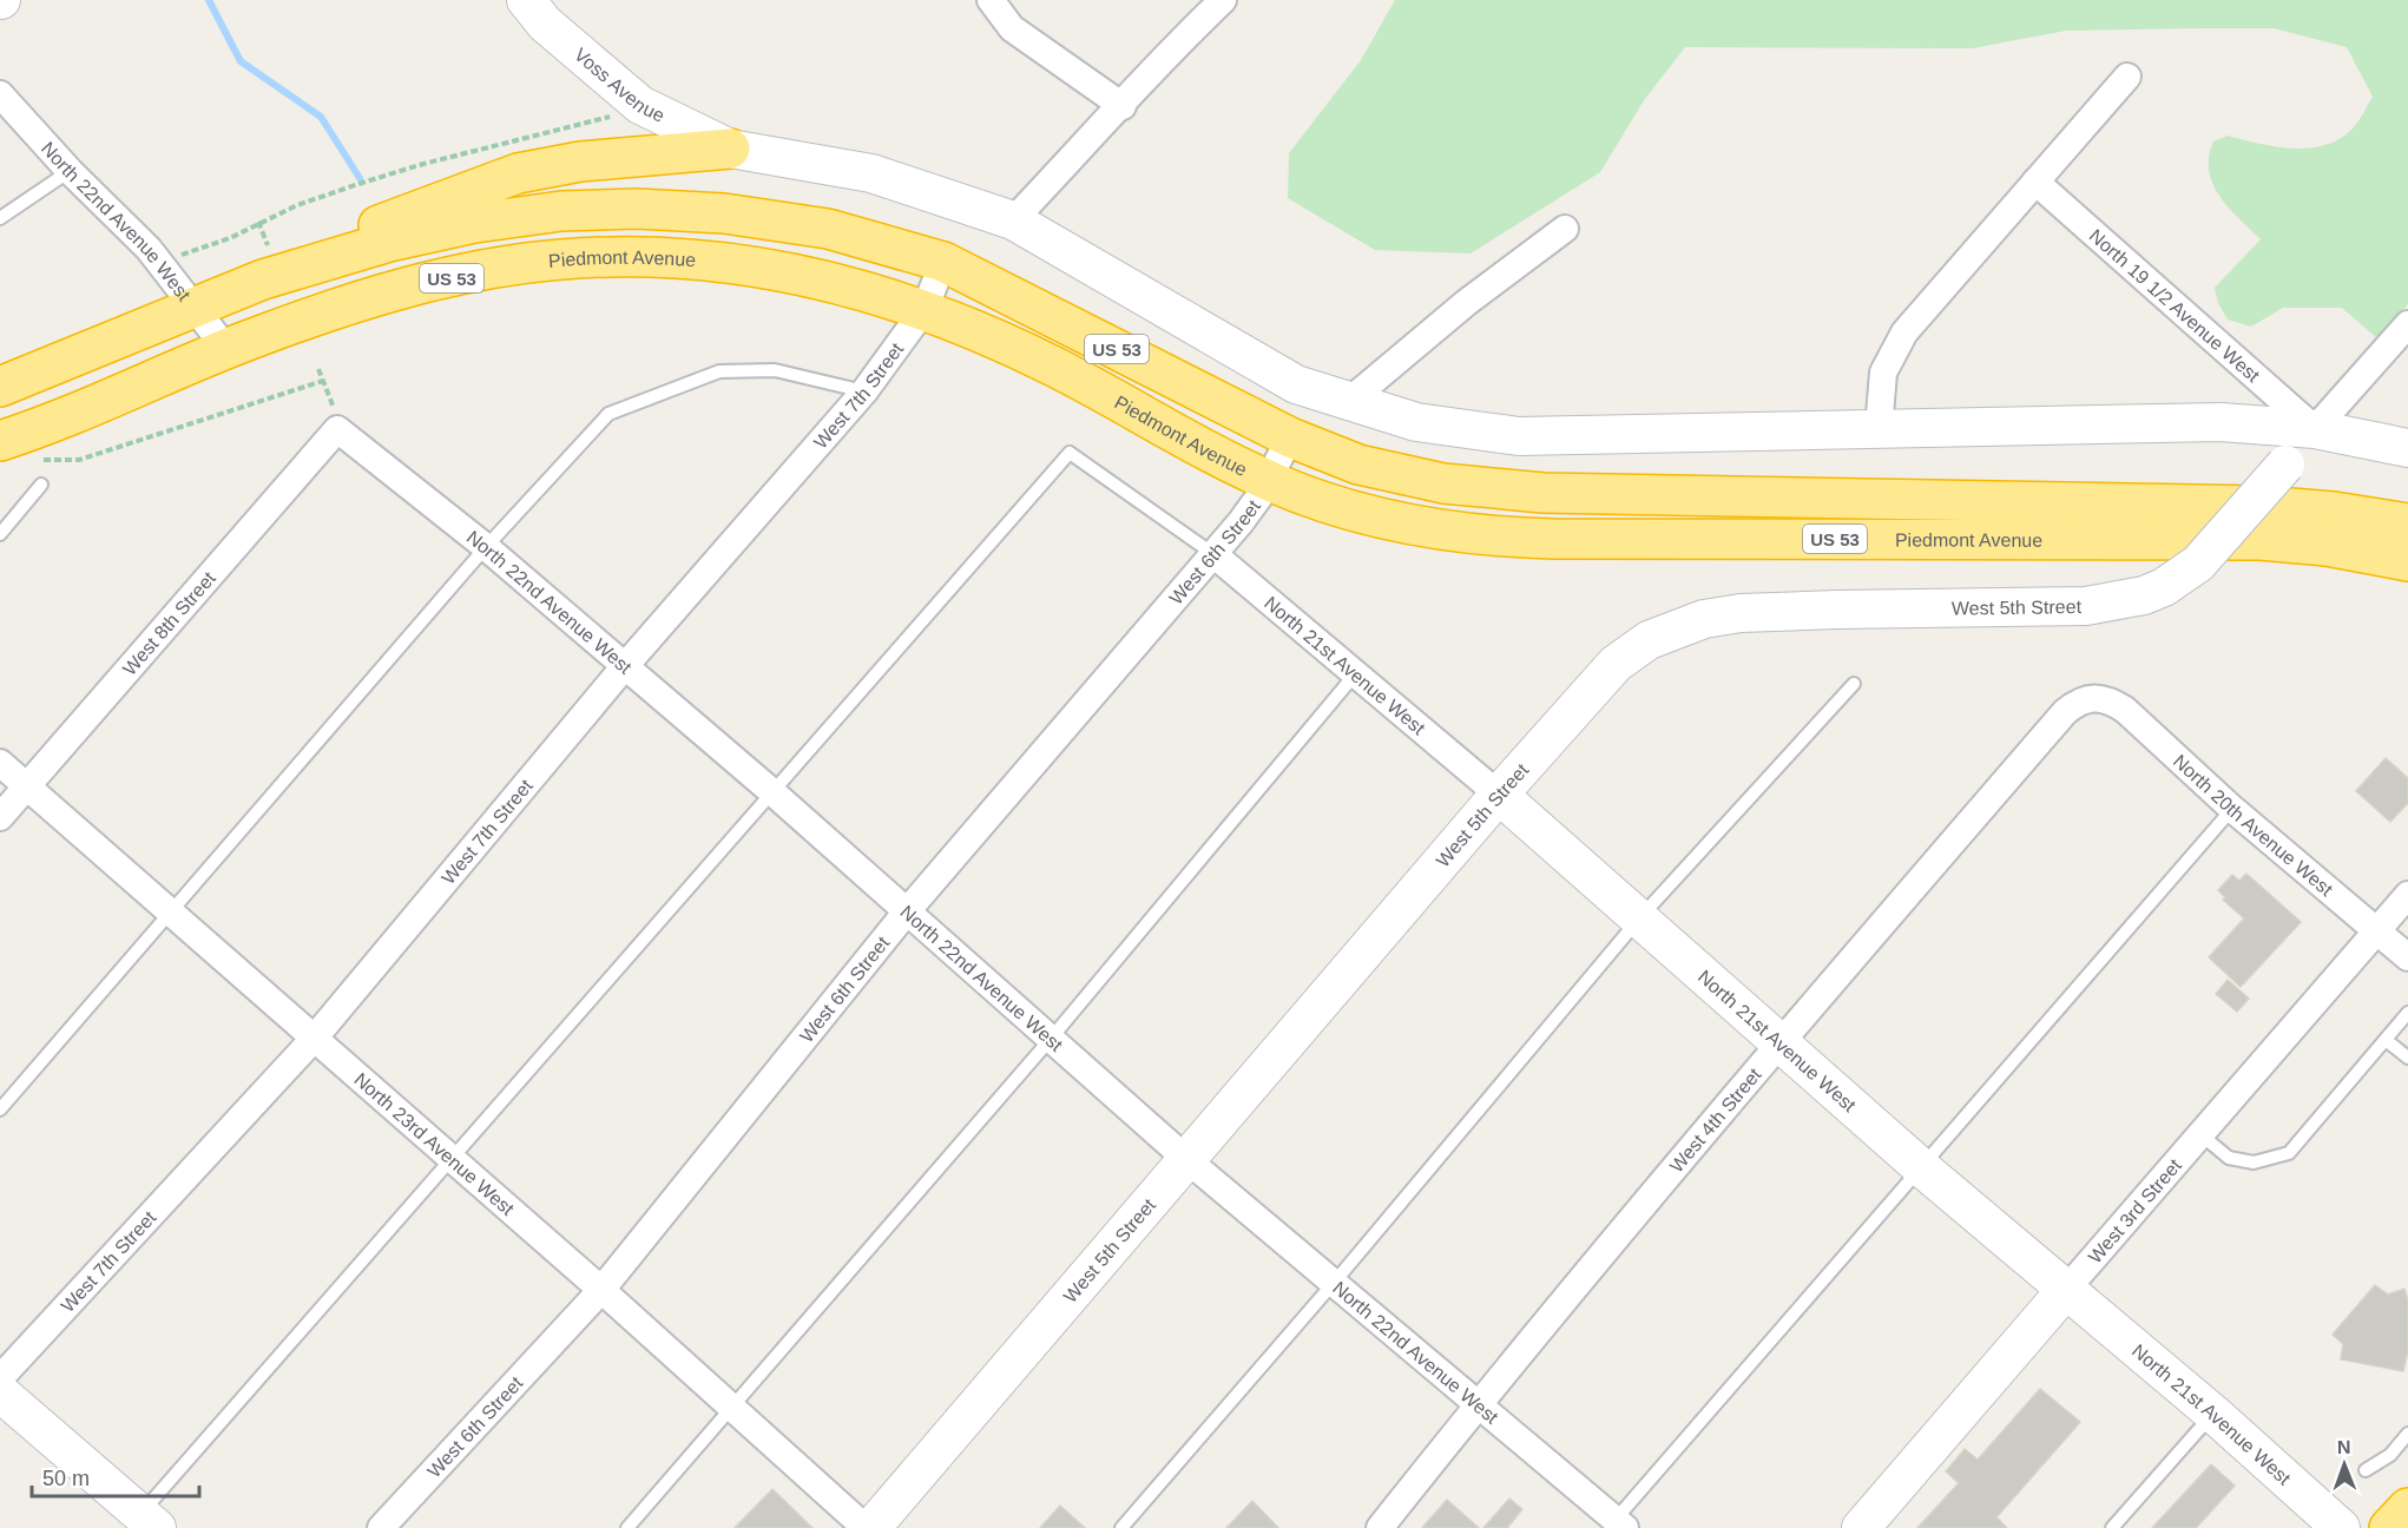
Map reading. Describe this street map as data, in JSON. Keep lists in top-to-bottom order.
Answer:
{
  "streets": {
    "highway": ["Piedmont Avenue", "US 53"],
    "street": [
      "Voss Avenue",
      "North 22nd Avenue West",
      "North 19 1/2 Avenue West",
      "West 7th Street",
      "West 6th Street",
      "West 5th Street",
      "West 8th Street",
      "North 21st Avenue West",
      "North 20th Avenue West",
      "West 4th Street",
      "North 23rd Avenue West",
      "West 3rd Street"
    ]
  },
  "crossings": [
    ["North 22nd Avenue West", "Piedmont Avenue"],
    ["North 22nd Avenue West", "West 7th Street"],
    ["North 22nd Avenue West", "West 6th Street"],
    ["North 22nd Avenue West", "West 5th Street"],
    ["North 22nd Avenue West", "West 8th Street"],
    ["North 22nd Avenue West", "West 4th Street"],
    ["Piedmont Avenue", "West 7th Street"],
    ["Piedmont Avenue", "West 6th Street"],
    ["North 19 1/2 Avenue West", "West 5th Street"],
    ["West 7th Street", "North 23rd Avenue West"],
    ["West 6th Street", "North 21st Avenue West"],
    ["West 6th Street", "North 23rd Avenue West"],
    ["West 5th Street", "North 21st Avenue West"],
    ["West 8th Street", "North 23rd Avenue West"],
    ["North 21st Avenue West", "West 4th Street"],
    ["North 21st Avenue West", "West 3rd Street"],
    ["North 20th Avenue West", "West 4th Street"],
    ["North 20th Avenue West", "West 3rd Street"]
  ],
  "scale_bar": "50 m",
  "north": "top"
}
